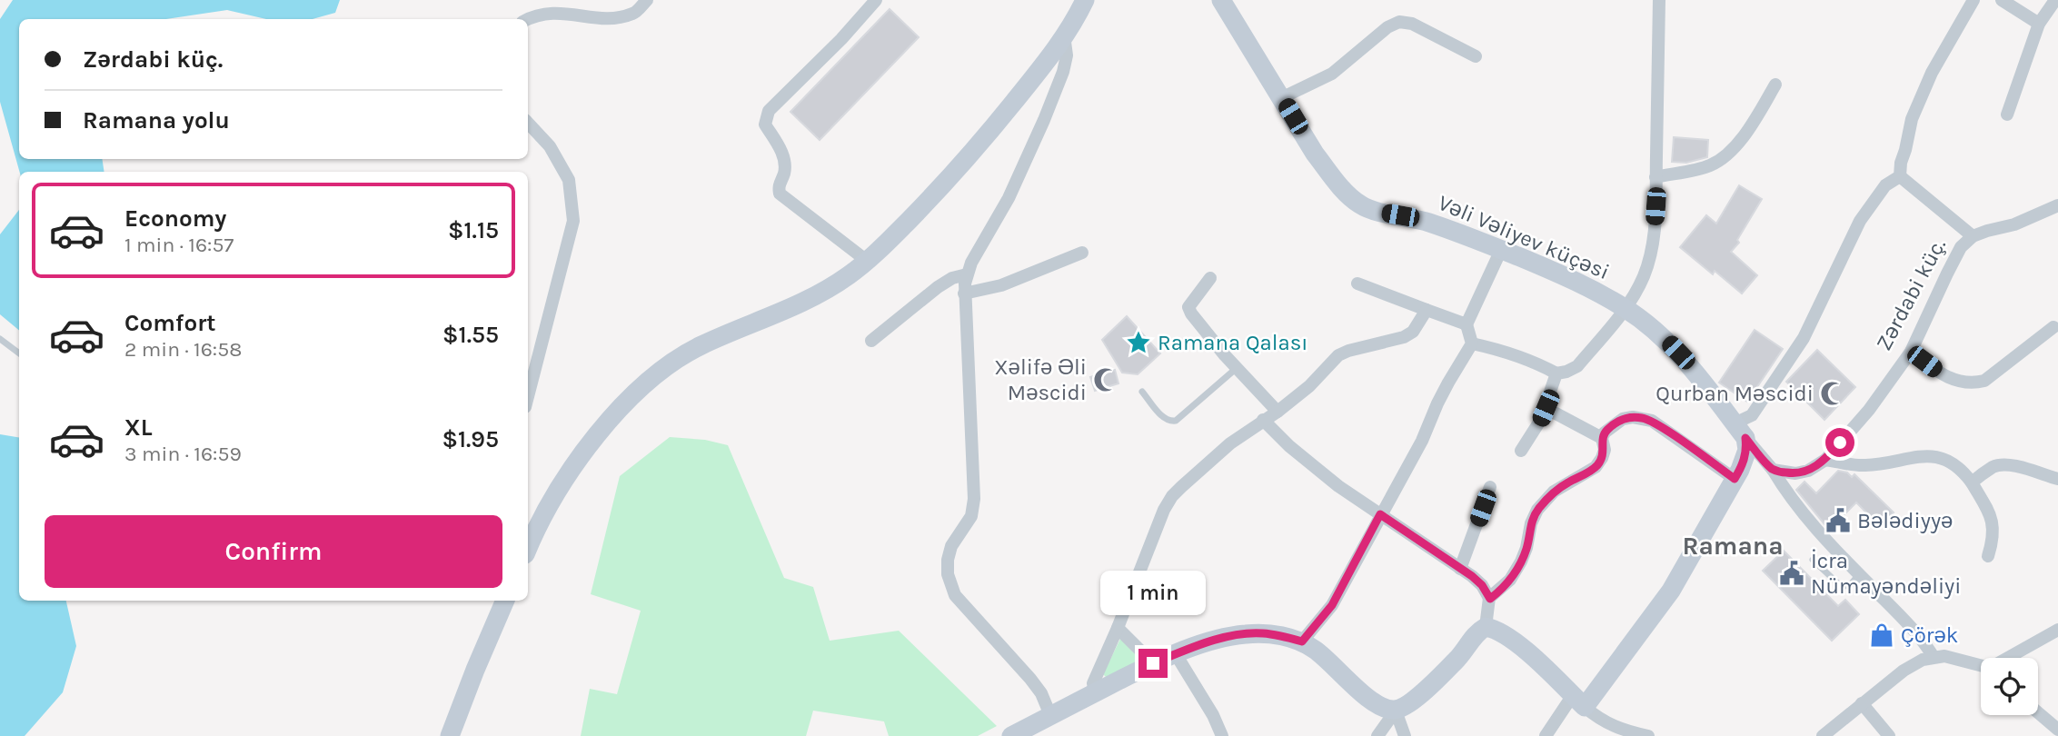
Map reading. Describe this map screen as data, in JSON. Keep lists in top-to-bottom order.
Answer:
{
  "streets": {
    "street": ["Vəli Vəliyev küçəsi", "Zərdabi küç."]
  },
  "districts": ["Ramana"],
  "places": {
    "place": ["Ramana Qalası"],
    "mosque": ["Xəlifə Əli Məscidi", "Qurban Məscidi"],
    "public building": ["Bələdiyyə", "İcra Nümayəndəliyi"],
    "shop": ["Çörək"]
  },
  "page": {
    "banner": ["Zərdabi küç.", "Ramana yolu"],
    "list": [
      {
        "name": "Economy",
        "note": "1 min · 16:57",
        "value": "$1.15"
      },
      {
        "name": "Comfort",
        "note": "2 min · 16:58",
        "value": "$1.55"
      },
      {
        "name": "XL",
        "note": "3 min · 16:59",
        "value": "$1.95"
      }
    ],
    "buttons": "Confirm",
    "bubble": "1 min"
  }
}
